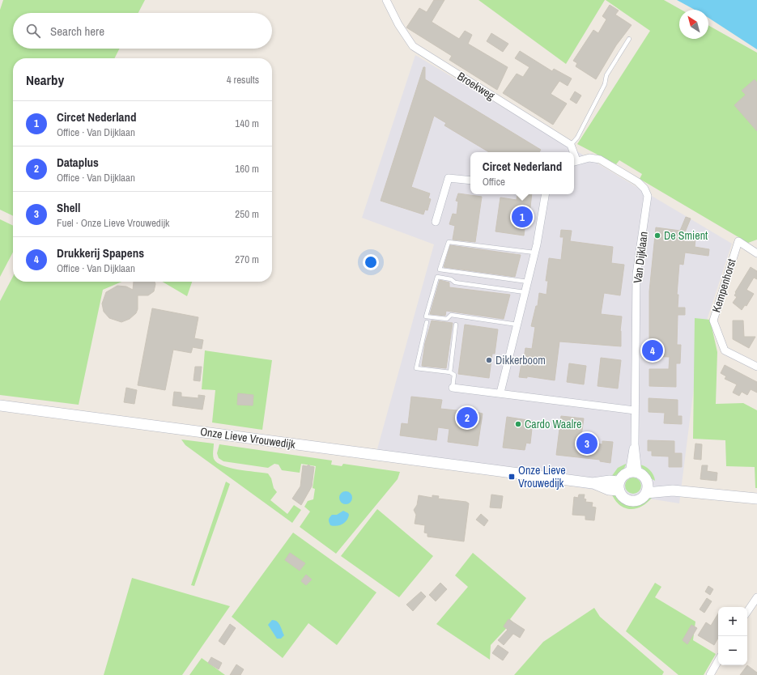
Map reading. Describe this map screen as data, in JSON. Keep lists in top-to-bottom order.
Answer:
{
  "streets": {
    "main road": ["Onze Lieve Vrouwedijk"],
    "street": ["Broekweg", "Van Dijklaan", "Kempenhorst"]
  },
  "crossings": [
    ["Van Dijklaan", "Onze Lieve Vrouwedijk"]
  ],
  "places": {
    "other": ["De Smient", "Dikkerboom", "Cardo Waalre"],
    "transit": ["Onze Lieve Vrouwedijk"]
  },
  "north": "top left",
  "page": {
    "search": "Search here",
    "heading": ["Nearby", "4 results"],
    "list": [
      {
        "mark": "1",
        "name": "Circet Nederland",
        "note": "Office · Van Dijklaan",
        "value": "140 m"
      },
      {
        "mark": "2",
        "name": "Dataplus",
        "note": "Office · Van Dijklaan",
        "value": "160 m"
      },
      {
        "mark": "3",
        "name": "Shell",
        "note": "Fuel · Onze Lieve Vrouwedijk",
        "value": "250 m"
      },
      {
        "mark": "4",
        "name": "Drukkerij Spapens",
        "note": "Office · Van Dijklaan",
        "value": "270 m"
      }
    ],
    "popup": ["Circet Nederland", "Office"],
    "pins": [
      "1",
      "4",
      "2",
      "3"
    ],
    "map_buttons": ["+", "−"]
  }
}
